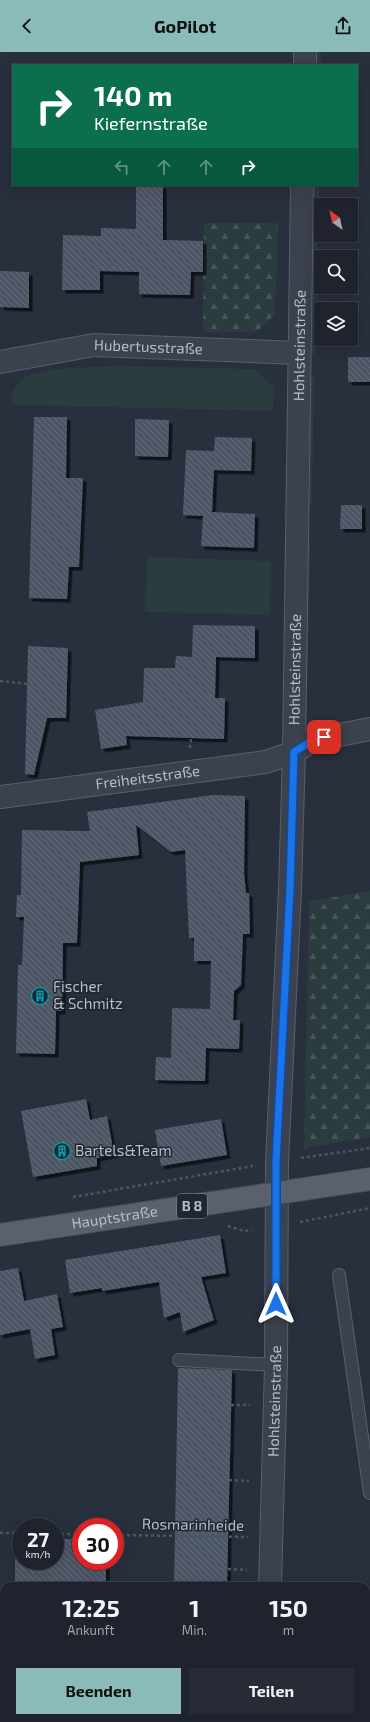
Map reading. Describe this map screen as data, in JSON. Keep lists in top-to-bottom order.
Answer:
{
  "streets": {
    "main road": ["B 8", "Hauptstraße"],
    "street": ["Hohlsteinstraße", "Hubertusstraße", "Freiheitsstraße"],
    "path": ["Rosmarinheide"]
  },
  "crossings": [
    ["Hohlsteinstraße", "Hubertusstraße"],
    ["Hohlsteinstraße", "Freiheitsstraße"],
    ["Hohlsteinstraße", "B 8"],
    ["Hohlsteinstraße", "Hauptstraße"],
    ["Hohlsteinstraße", "Rosmarinheide"],
    ["B 8", "Hauptstraße"]
  ],
  "places": {
    "building": ["Fischer & Schmitz", "Bartels&Team"]
  },
  "north": "top left",
  "page": {
    "header": "GoPilot",
    "turn": ["140 m", "Kiefernstraße"],
    "speed": "27 km/h",
    "limit": "30",
    "eta": [
      "12:25",
      "Ankunft",
      "1",
      "Min.",
      "150",
      "m"
    ],
    "buttons": ["Beenden", "Teilen"]
  }
}
